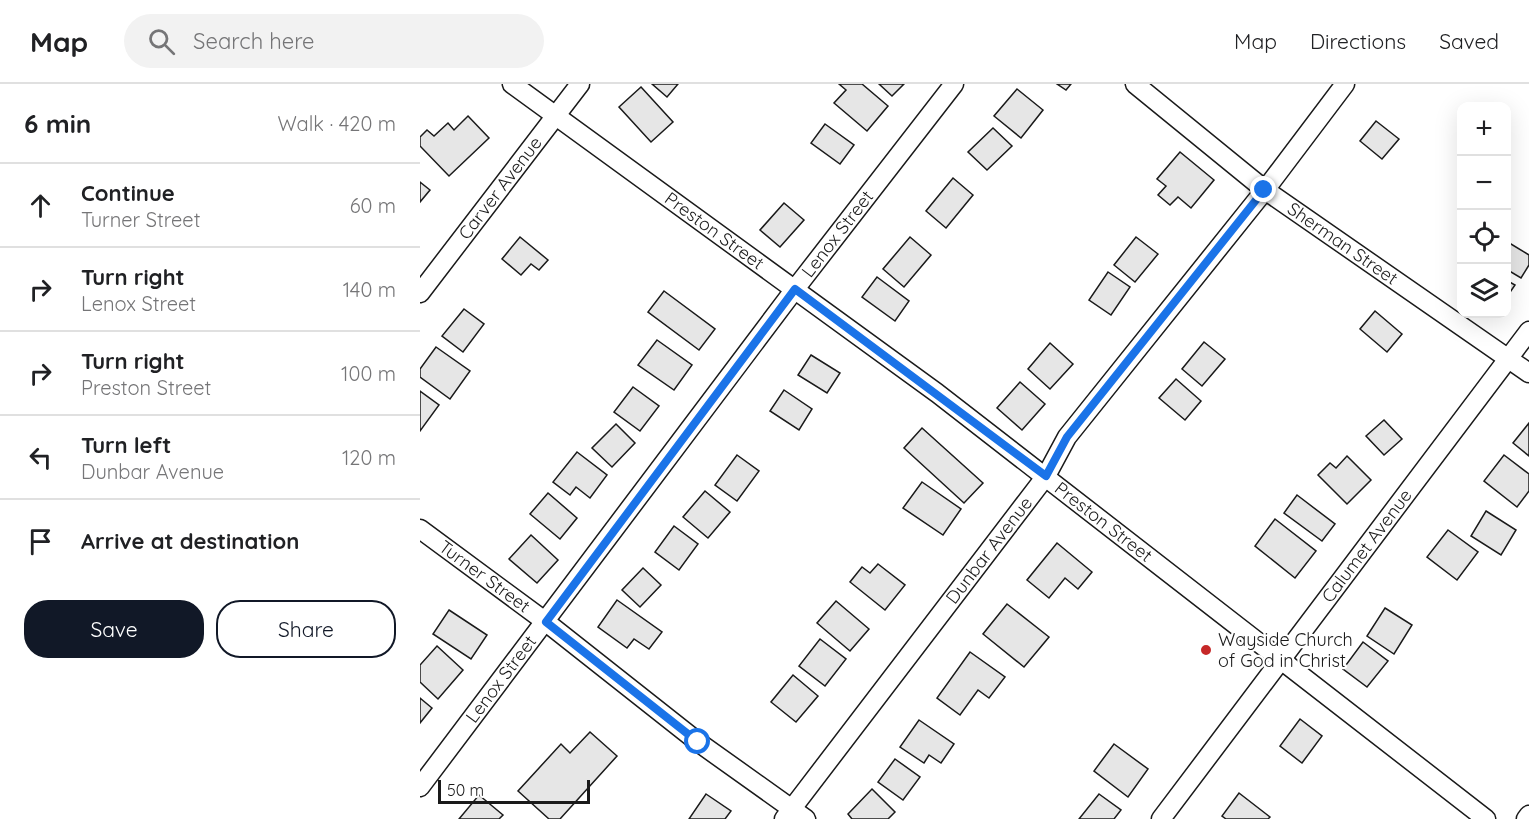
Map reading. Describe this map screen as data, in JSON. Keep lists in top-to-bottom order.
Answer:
{
  "streets": {
    "street": [
      "Carver Avenue",
      "Preston Street",
      "Lenox Street",
      "Sherman Street",
      "Calumet Avenue",
      "Dunbar Avenue",
      "Turner Street"
    ]
  },
  "crossings": [
    ["Carver Avenue", "Preston Street"],
    ["Preston Street", "Lenox Street"],
    ["Preston Street", "Calumet Avenue"],
    ["Preston Street", "Dunbar Avenue"],
    ["Lenox Street", "Turner Street"],
    ["Sherman Street", "Calumet Avenue"],
    ["Sherman Street", "Dunbar Avenue"],
    ["Dunbar Avenue", "Turner Street"]
  ],
  "places": ["Wayside Church of God in Christ"],
  "scale_bar": "50 m",
  "page": {
    "header": "Map",
    "search": "Search here",
    "nav": ["Map", "Directions", "Saved"],
    "heading": ["6 min", "Walk · 420 m"],
    "map_buttons": ["+", "−"],
    "list": [
      ["Continue", "Turner Street", "60 m"],
      ["Turn right", "Lenox Street", "140 m"],
      ["Turn right", "Preston Street", "100 m"],
      ["Turn left", "Dunbar Avenue", "120 m"],
      "Arrive at destination"
    ],
    "buttons": ["Save", "Share"],
    "scale": "50 m"
  }
}
